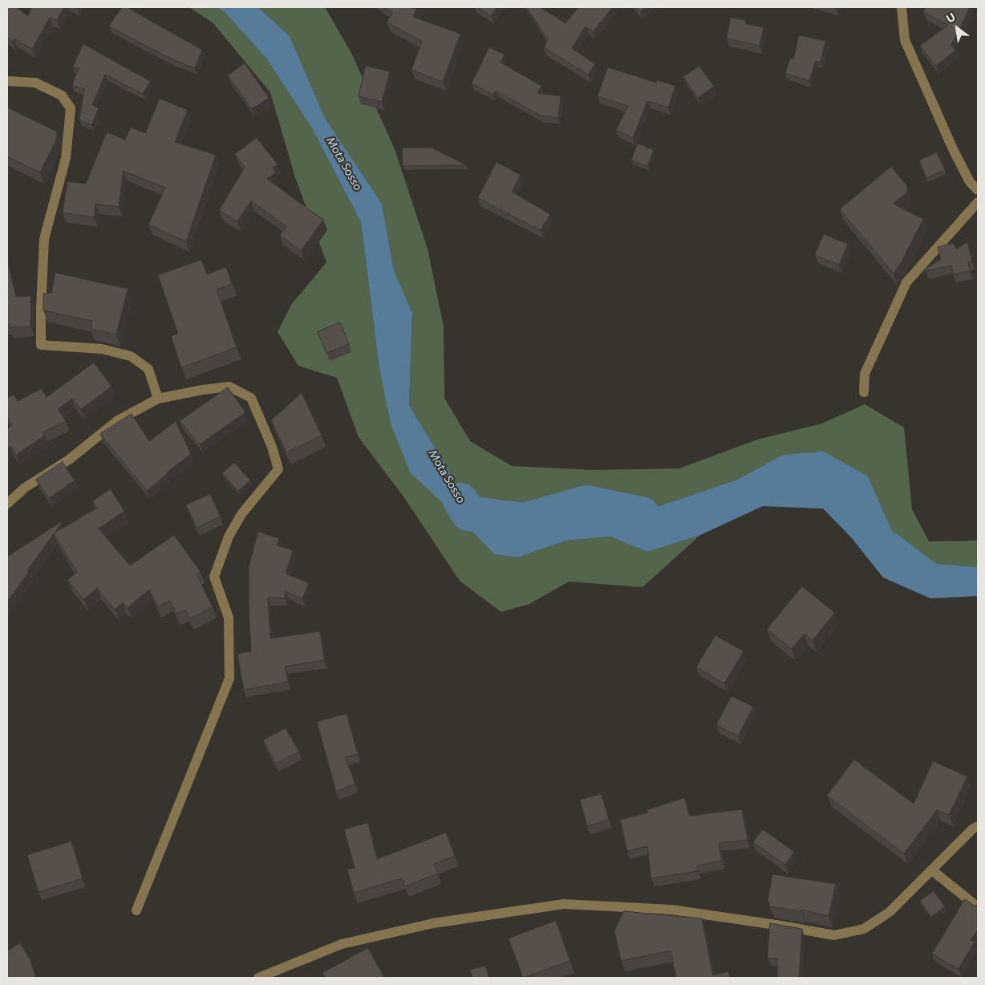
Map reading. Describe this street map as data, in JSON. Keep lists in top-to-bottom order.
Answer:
{
  "water": ["Mota Sosso"],
  "north": "top left"
}
